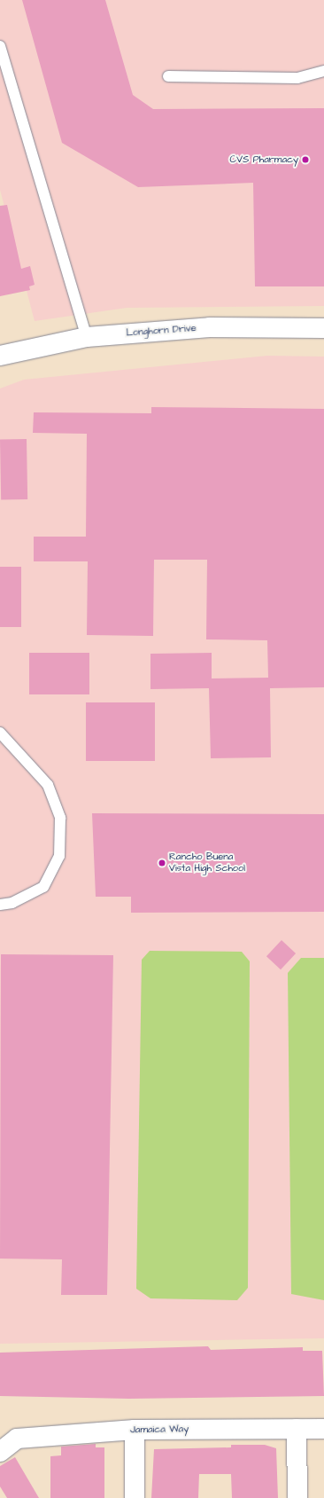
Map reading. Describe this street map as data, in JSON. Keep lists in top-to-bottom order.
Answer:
{
  "streets": {
    "street": ["Longhorn Drive", "Jamaica Way"]
  },
  "places": ["CVS Pharmacy", "Rancho Buena Vista High School"]
}
